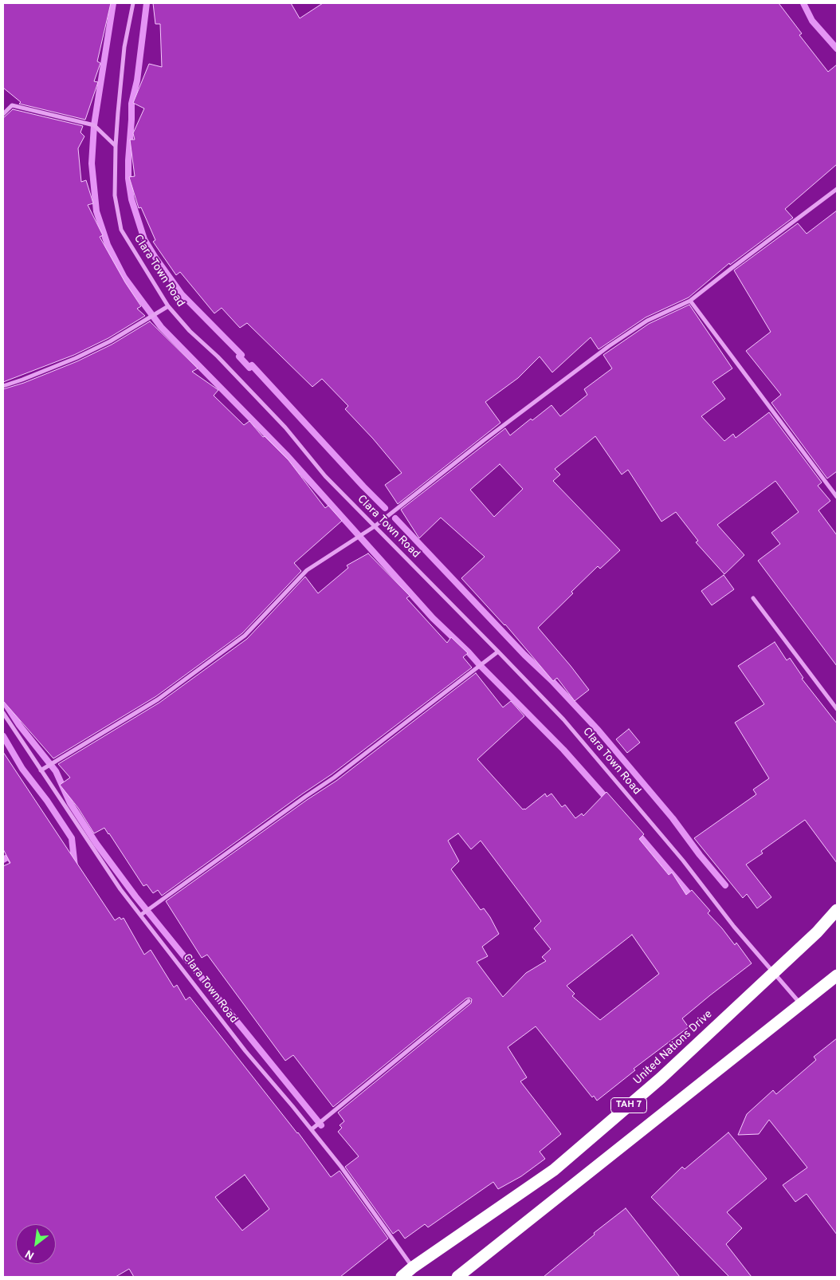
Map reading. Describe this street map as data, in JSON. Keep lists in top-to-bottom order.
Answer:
{
  "streets": {
    "highway": ["United Nations Drive", "TAH 7"],
    "street": ["Clara Town Road"]
  },
  "crossings": [
    ["Clara Town Road", "United Nations Drive"],
    ["Clara Town Road", "TAH 7"]
  ],
  "north": "bottom left"
}
